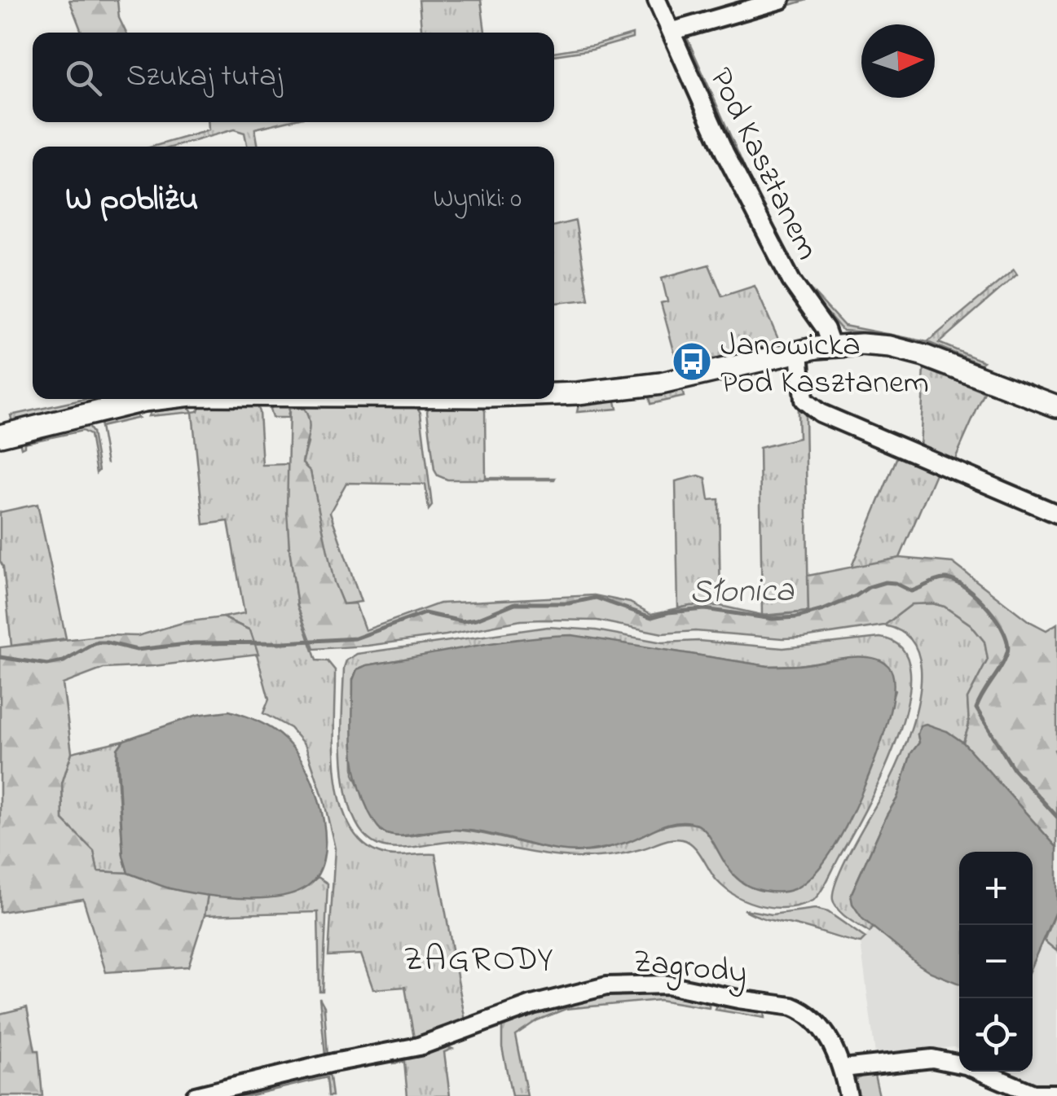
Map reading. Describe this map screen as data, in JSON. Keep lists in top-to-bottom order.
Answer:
{
  "streets": {
    "street": ["Pod Kasztanem", "Zagrody"]
  },
  "districts": ["ZAGRODY"],
  "water": ["Słonica"],
  "places": {
    "bus stop": ["Janowicka Pod Kasztanem"]
  },
  "north": "right",
  "page": {
    "search": "Szukaj tutaj",
    "heading": ["W pobliżu", "Wyniki: 0"],
    "map_buttons": ["+", "−"]
  }
}
